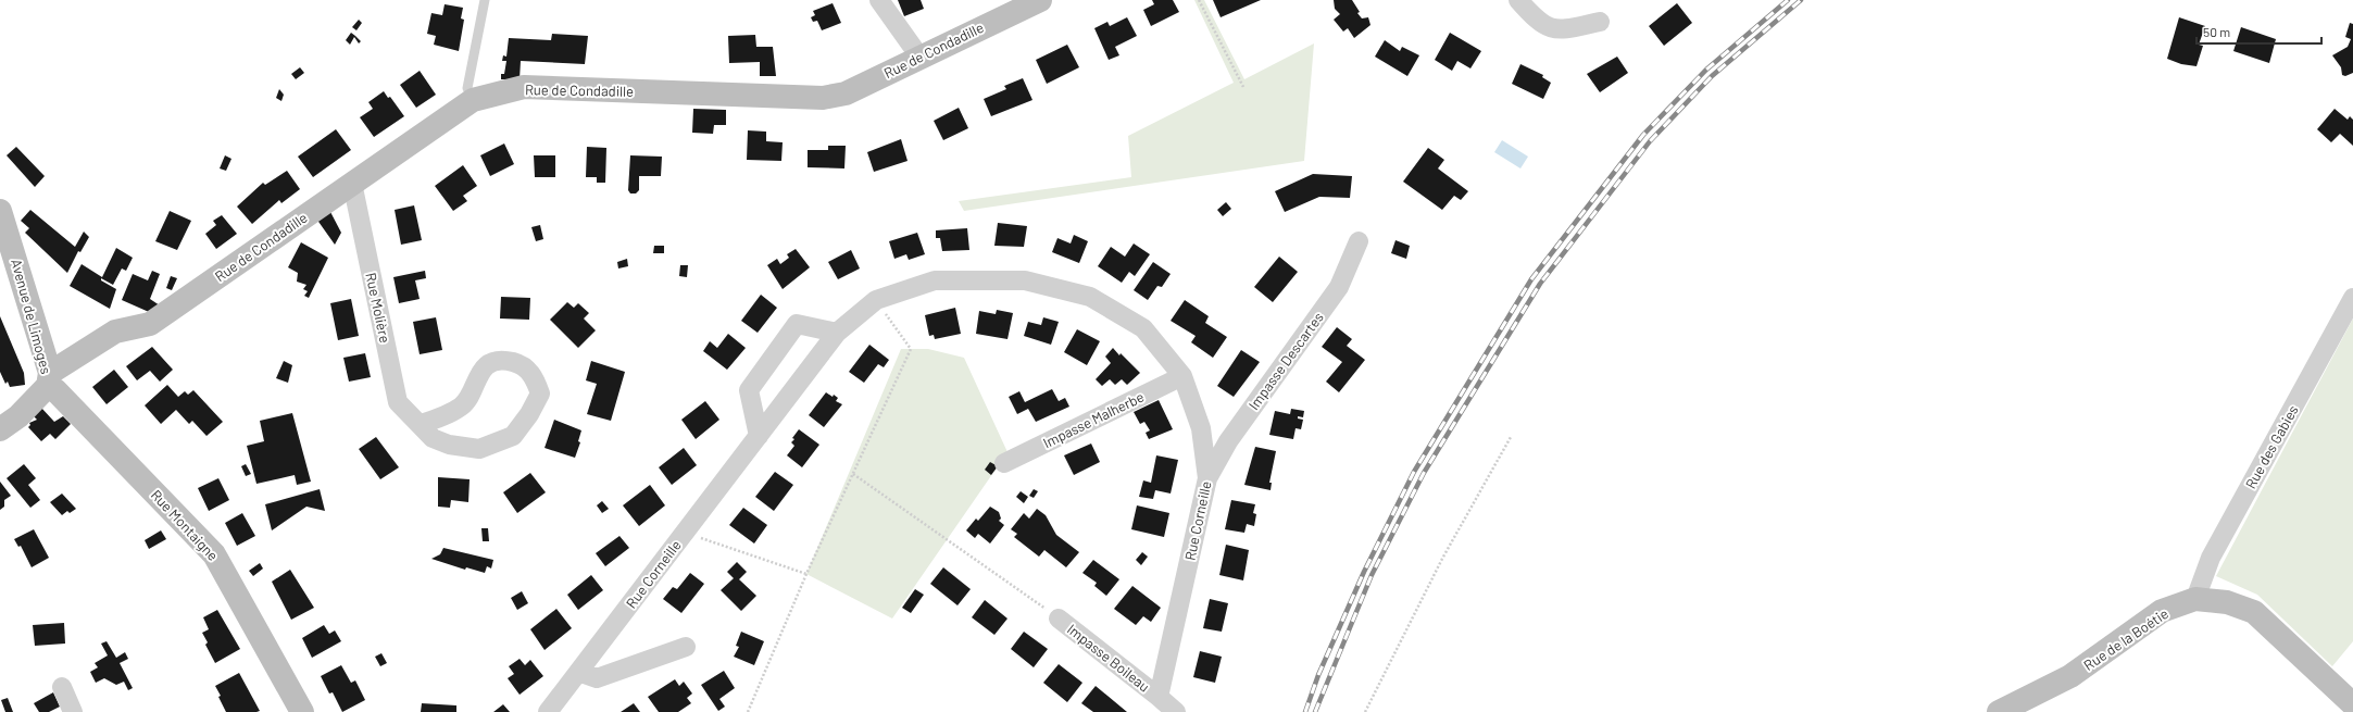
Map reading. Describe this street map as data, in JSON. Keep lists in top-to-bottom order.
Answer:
{
  "streets": {
    "street": [
      "Rue de Condadille",
      "Rue Molière",
      "Avenue de Limoges",
      "Impasse Descartes",
      "Impasse Malherbe",
      "Rue des Gabies",
      "Rue Corneille",
      "Rue Montaigne",
      "Rue de la Boétie",
      "Impasse Boileau"
    ]
  },
  "crossings": [
    ["Rue de Condadille", "Rue Molière"],
    ["Rue de Condadille", "Avenue de Limoges"],
    ["Rue de Condadille", "Rue Montaigne"],
    ["Avenue de Limoges", "Rue Montaigne"],
    ["Impasse Descartes", "Rue Corneille"],
    ["Impasse Malherbe", "Rue Corneille"],
    ["Rue des Gabies", "Rue de la Boétie"],
    ["Rue Corneille", "Impasse Boileau"]
  ],
  "scale_bar": "50 m"
}
